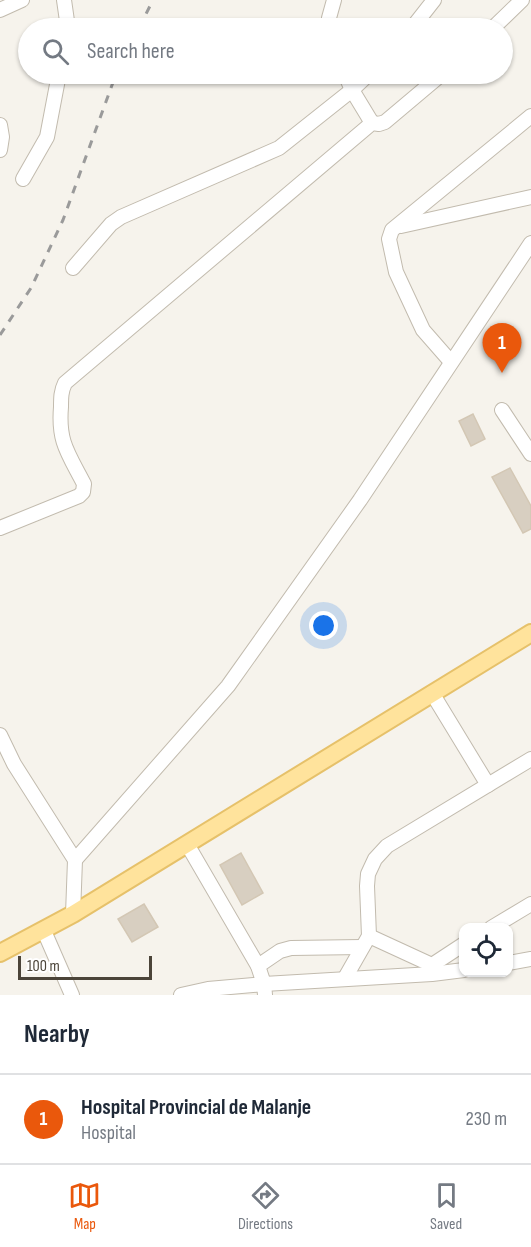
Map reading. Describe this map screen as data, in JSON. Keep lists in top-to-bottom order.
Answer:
{
  "scale_bar": "100 m",
  "page": {
    "search": "Search here",
    "pins": "1",
    "scale": "100 m",
    "heading": "Nearby",
    "list": [
      {
        "mark": "1",
        "name": "Hospital Provincial de Malanje",
        "note": "Hospital",
        "value": "230 m"
      }
    ],
    "nav": ["Map", "Directions", "Saved"]
  }
}
